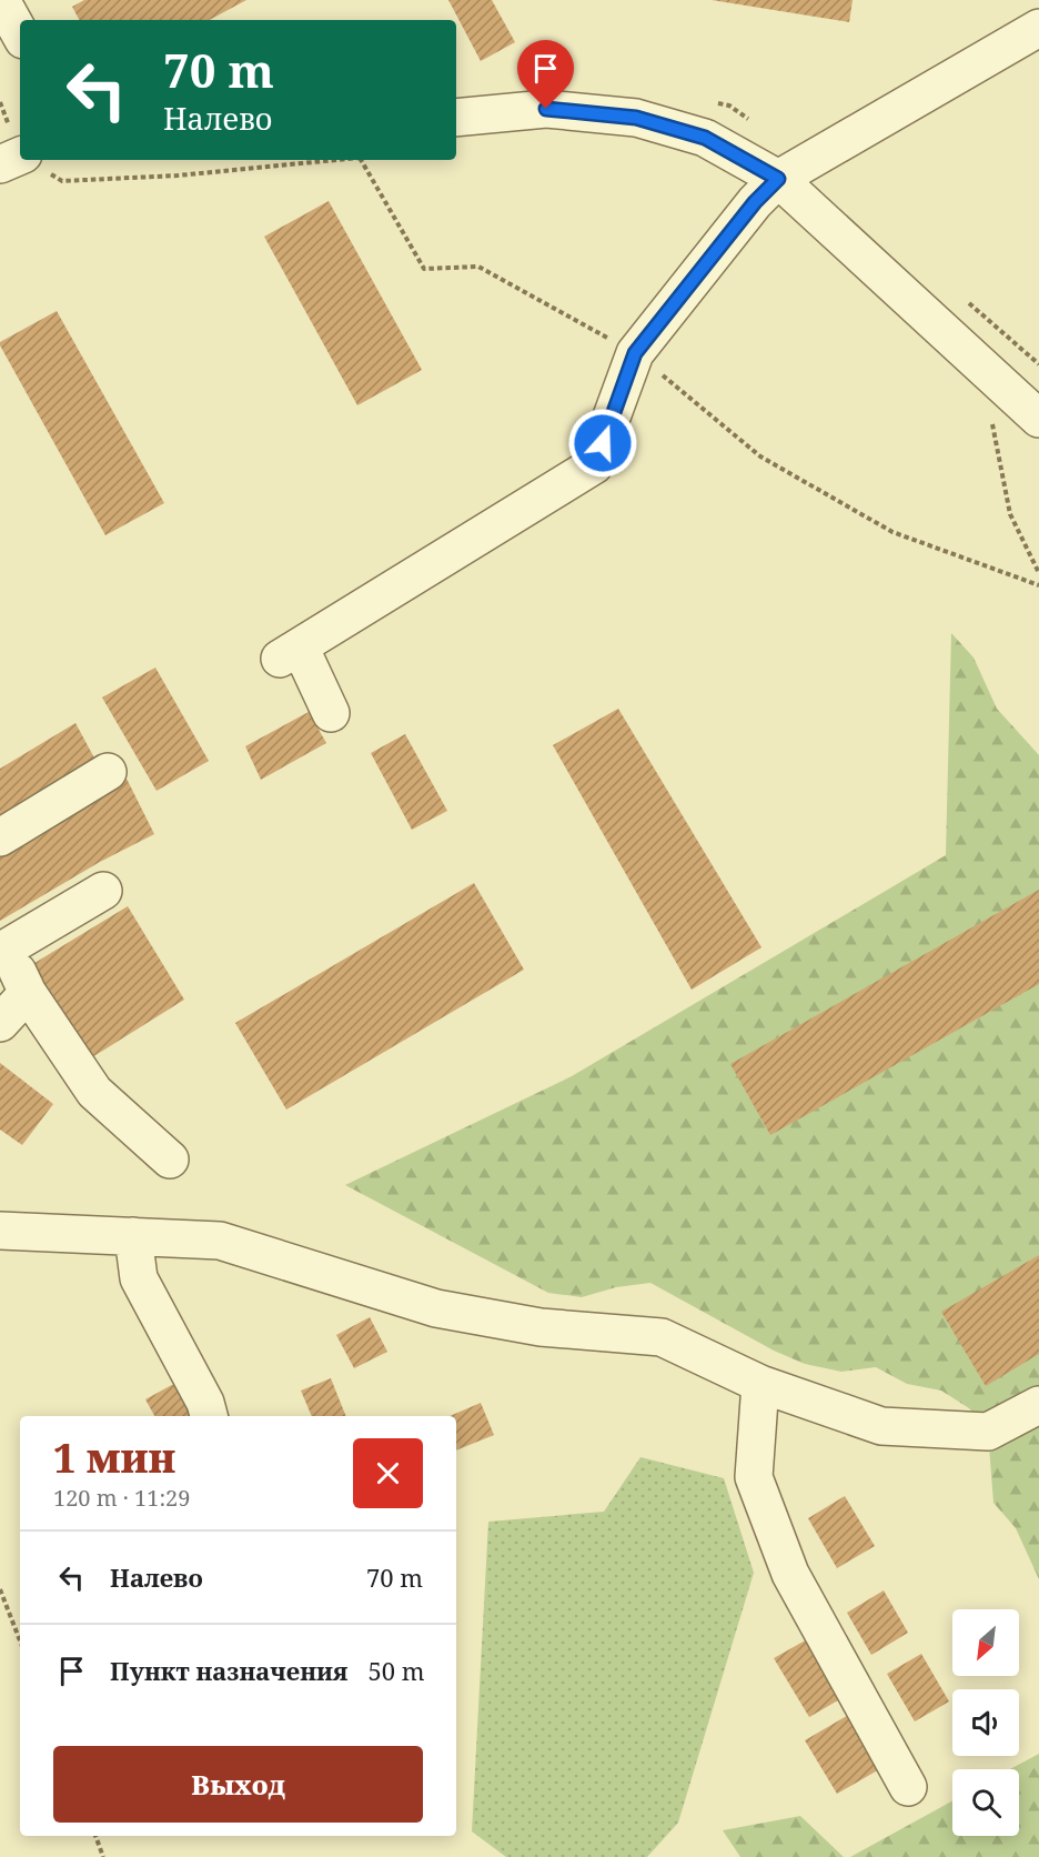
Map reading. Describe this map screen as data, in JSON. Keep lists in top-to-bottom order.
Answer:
{
  "north": "bottom left",
  "page": {
    "turn": ["70 m", "Налево"],
    "heading": ["1 мин", "120 m · 11:29"],
    "list": [
      {
        "name": "Налево",
        "value": "70 m"
      },
      {
        "name": "Пункт назначения",
        "value": "50 m"
      }
    ],
    "buttons": "Выход"
  }
}
